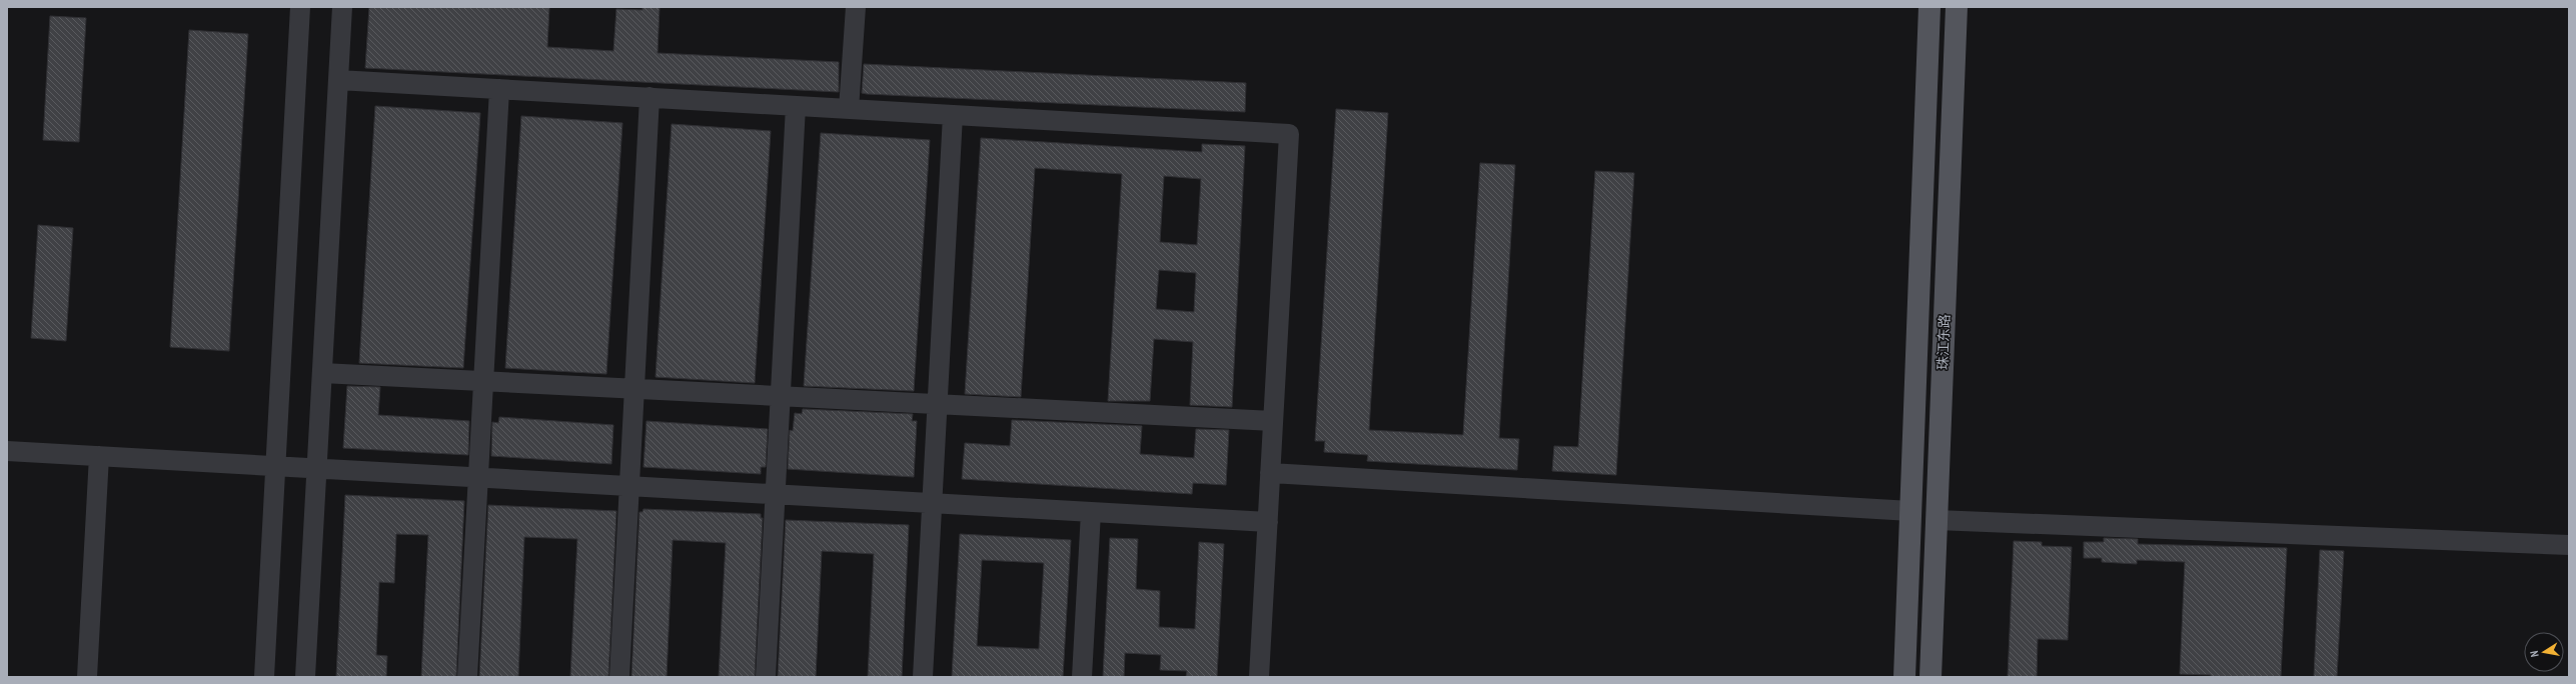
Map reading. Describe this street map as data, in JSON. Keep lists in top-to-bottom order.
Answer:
{
  "streets": {
    "main road": ["珠江东路"]
  },
  "north": "left"
}
